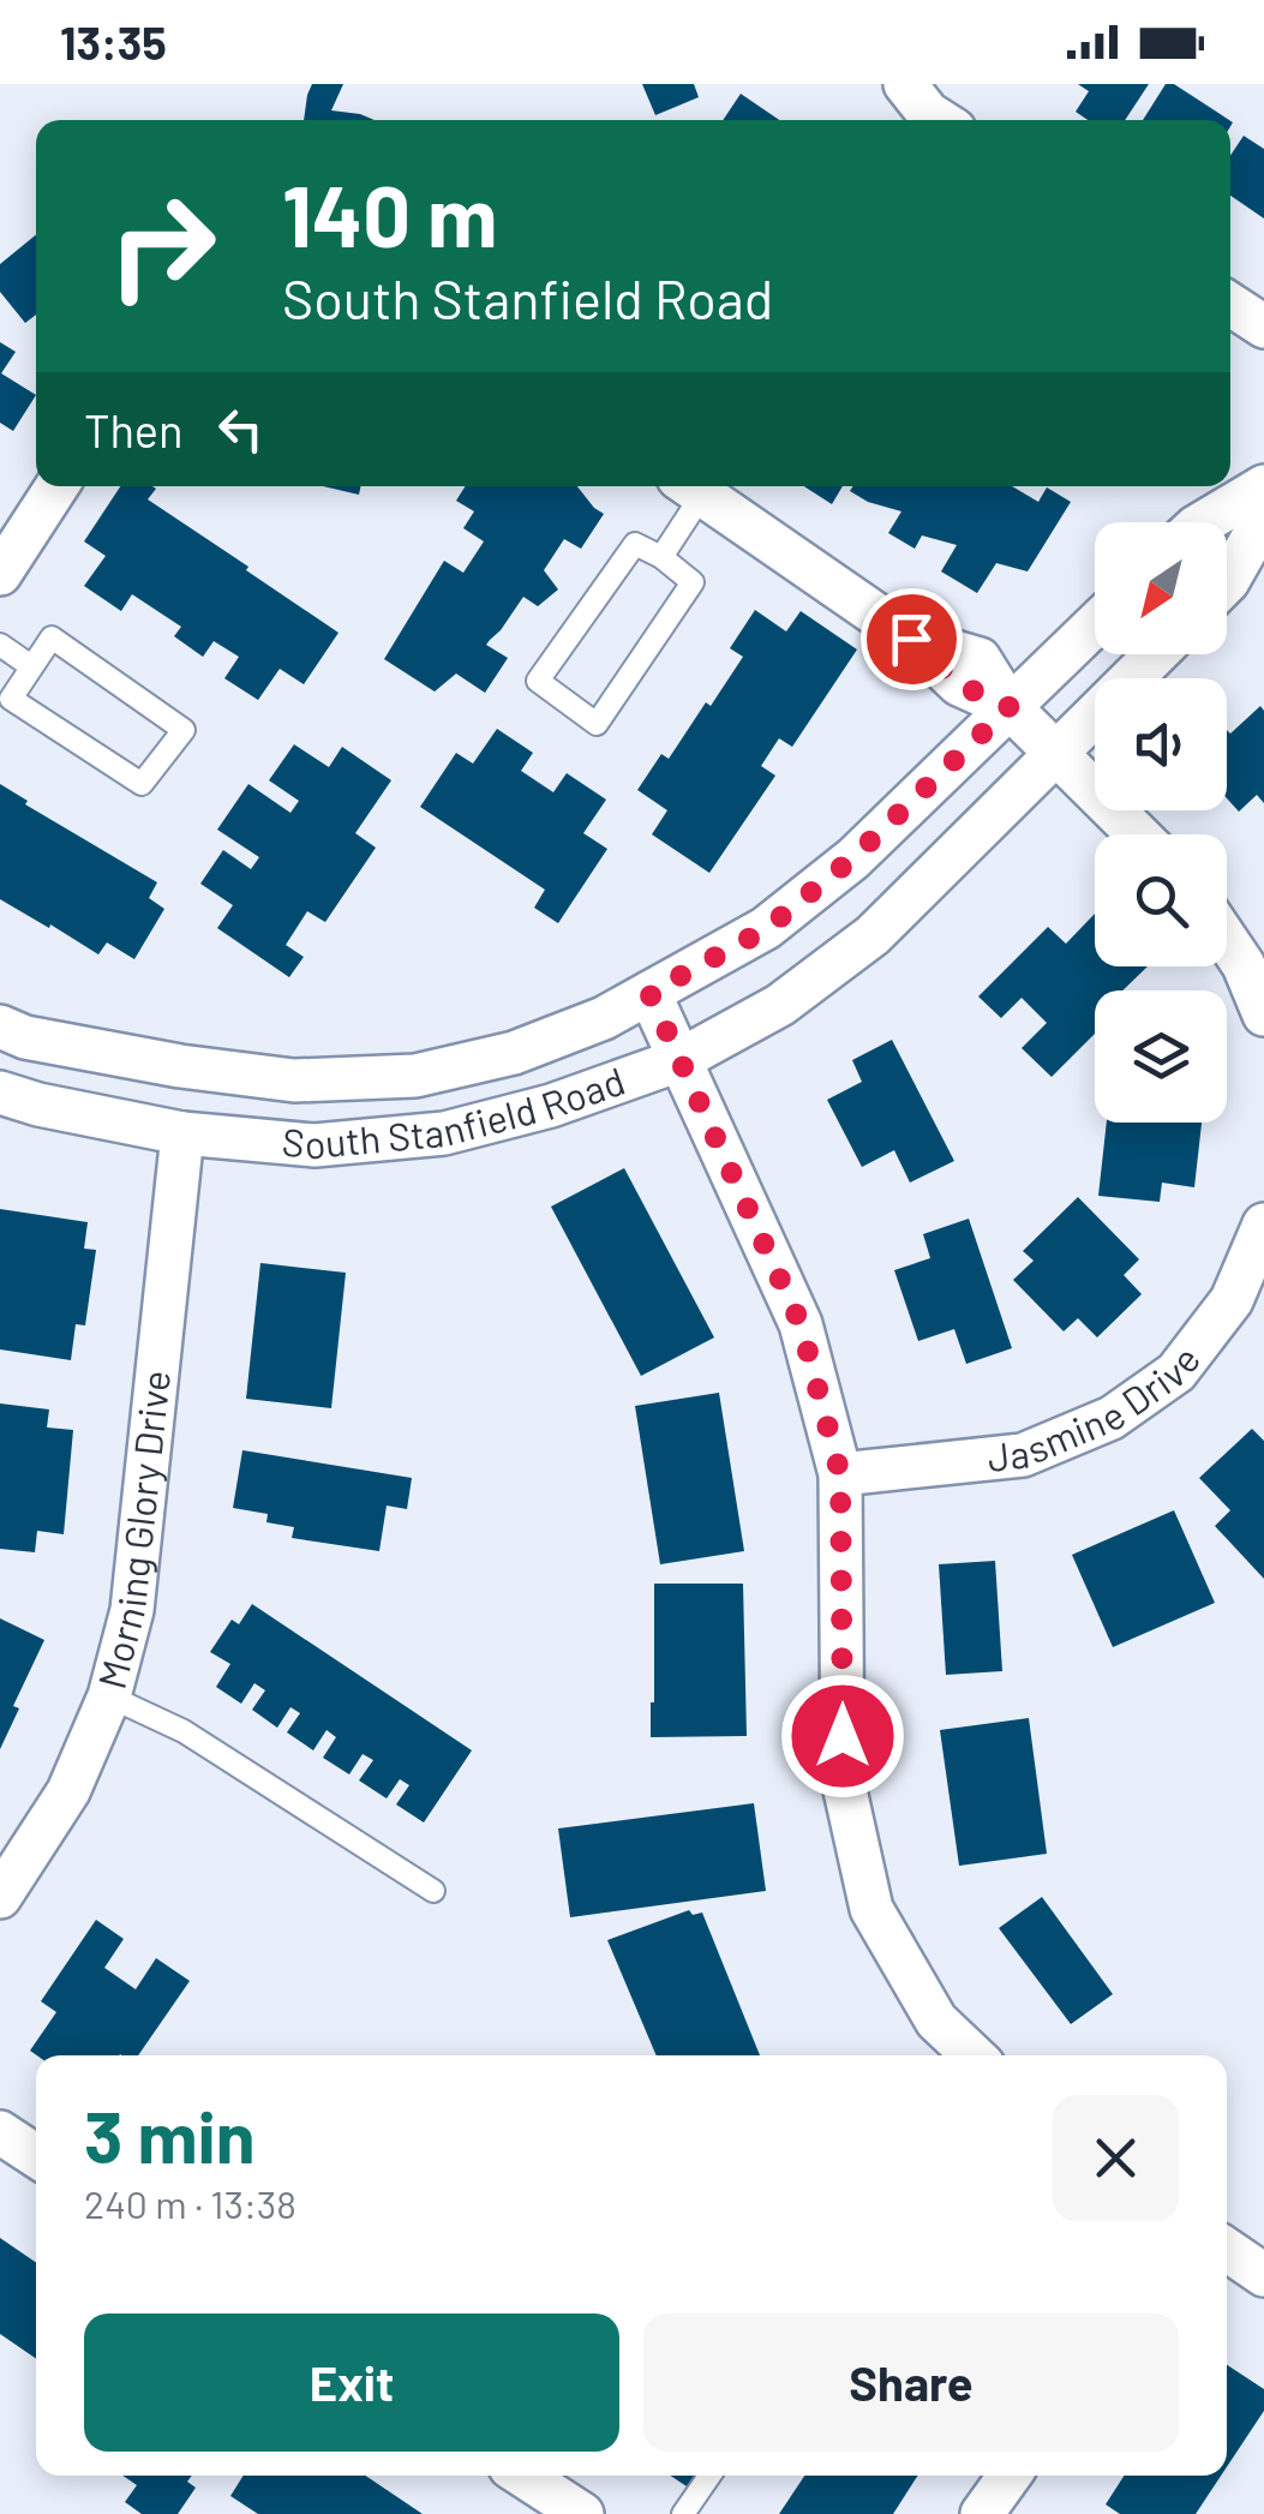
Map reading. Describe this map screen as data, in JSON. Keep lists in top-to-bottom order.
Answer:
{
  "streets": {
    "street": ["South Stanfield Road", "Jasmine Drive", "Morning Glory Drive"]
  },
  "crossings": [
    ["South Stanfield Road", "Morning Glory Drive"]
  ],
  "north": "bottom left",
  "page": {
    "status": "13:35",
    "turn": ["140 m", "South Stanfield Road"],
    "then": "Then",
    "heading": ["3 min", "240 m · 13:38"],
    "buttons": ["Exit", "Share"]
  }
}
